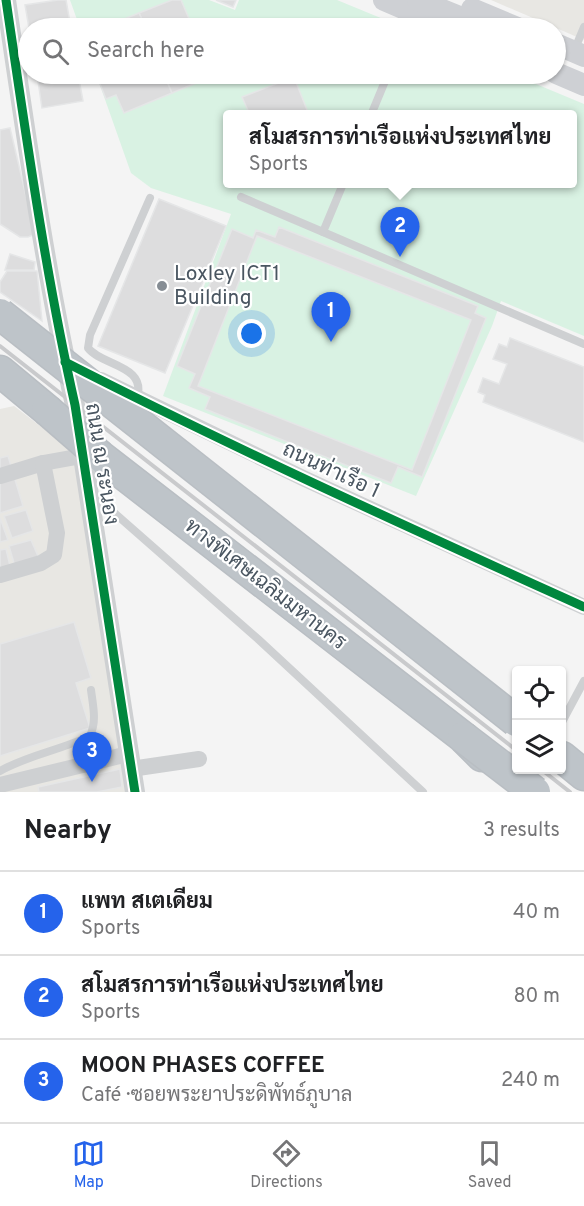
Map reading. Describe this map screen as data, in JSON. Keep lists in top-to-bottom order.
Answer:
{
  "streets": {
    "highway": ["ทางพิเศษเฉลิมมหานคร"],
    "street": ["ถนน ณ ระนอง", "ถนนท่าเรือ 1"]
  },
  "crossings": [
    ["ถนน ณ ระนอง", "ถนนท่าเรือ 1"]
  ],
  "places": ["Loxley ICT1 Building"],
  "page": {
    "search": "Search here",
    "popup": ["สโมสรการท่าเรือแห่งประเทศไทย", "Sports"],
    "pins": ["2", "1", "3"],
    "heading": ["Nearby", "3 results"],
    "list": [
      {
        "mark": "1",
        "name": "แพท สเตเดียม",
        "note": "Sports",
        "value": "40 m"
      },
      {
        "mark": "2",
        "name": "สโมสรการท่าเรือแห่งประเทศไทย",
        "note": "Sports",
        "value": "80 m"
      },
      {
        "mark": "3",
        "name": "MOON PHASES COFFEE",
        "note": "Café · ซอยพระยาประดิพัทธ์ภูบาล",
        "value": "240 m"
      }
    ],
    "nav": ["Map", "Directions", "Saved"]
  }
}
